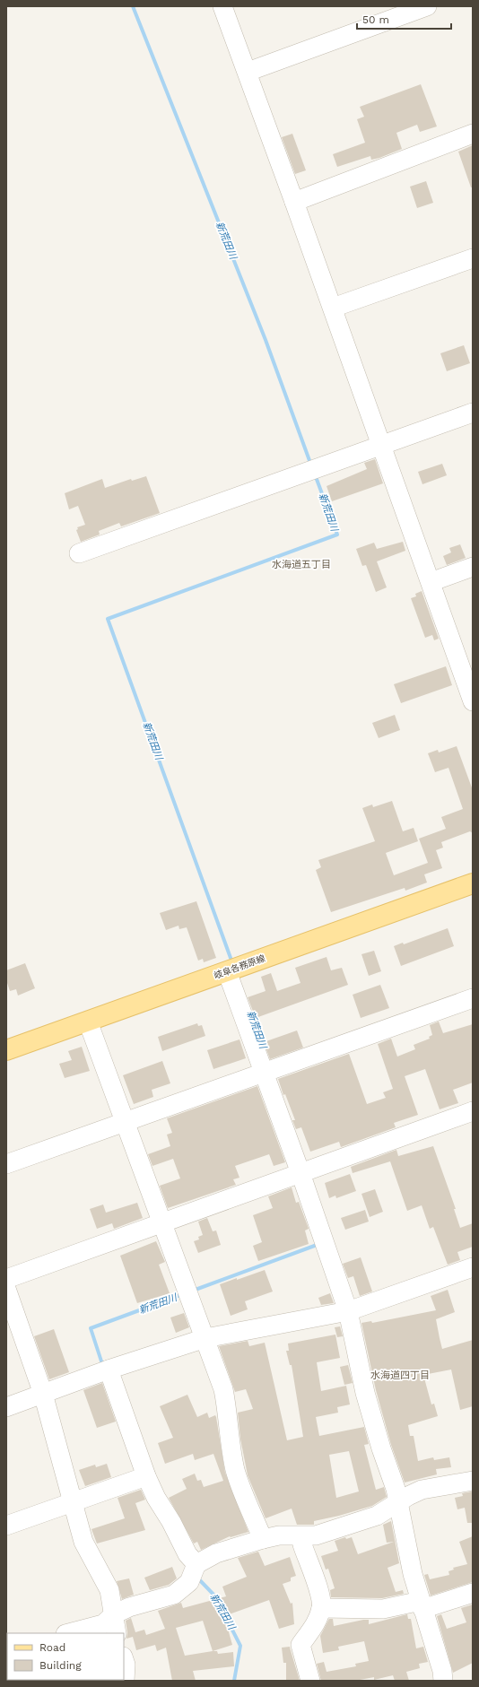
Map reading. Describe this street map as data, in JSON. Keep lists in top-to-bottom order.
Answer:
{
  "streets": {
    "main road": ["岐阜各務原線"]
  },
  "districts": ["水海道五丁目", "水海道四丁目"],
  "water": ["新荒田川"],
  "legend": ["Road", "Building"],
  "scale_bar": "50 m"
}
